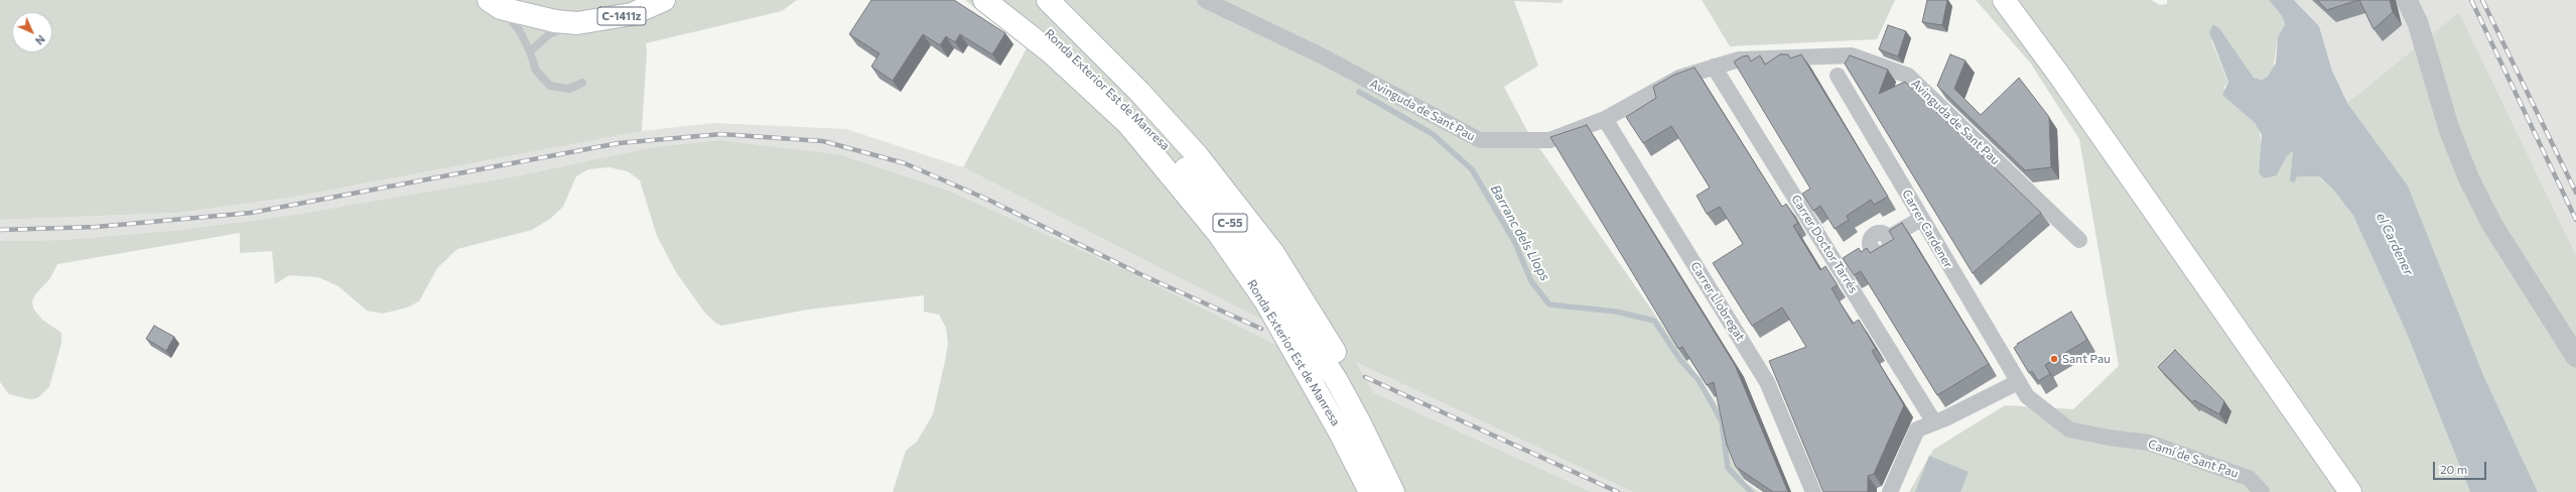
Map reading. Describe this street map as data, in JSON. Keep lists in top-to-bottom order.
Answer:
{
  "streets": {
    "main road": ["C-1411z", "Ronda Exterior Est de Manresa", "C-55"],
    "street": [
      "Avinguda de Sant Pau",
      "Carrer Cardener",
      "Carrer Doctor Tarrés",
      "Carrer Llobregat",
      "Camí de Sant Pau"
    ]
  },
  "crossings": [
    ["Avinguda de Sant Pau", "Carrer Doctor Tarrés"],
    ["Avinguda de Sant Pau", "Carrer Llobregat"],
    ["Carrer Cardener", "Camí de Sant Pau"]
  ],
  "water": ["Barranc dels Llops", "el Cardener"],
  "places": ["Sant Pau"],
  "scale_bar": "20 m",
  "north": "bottom right"
}
